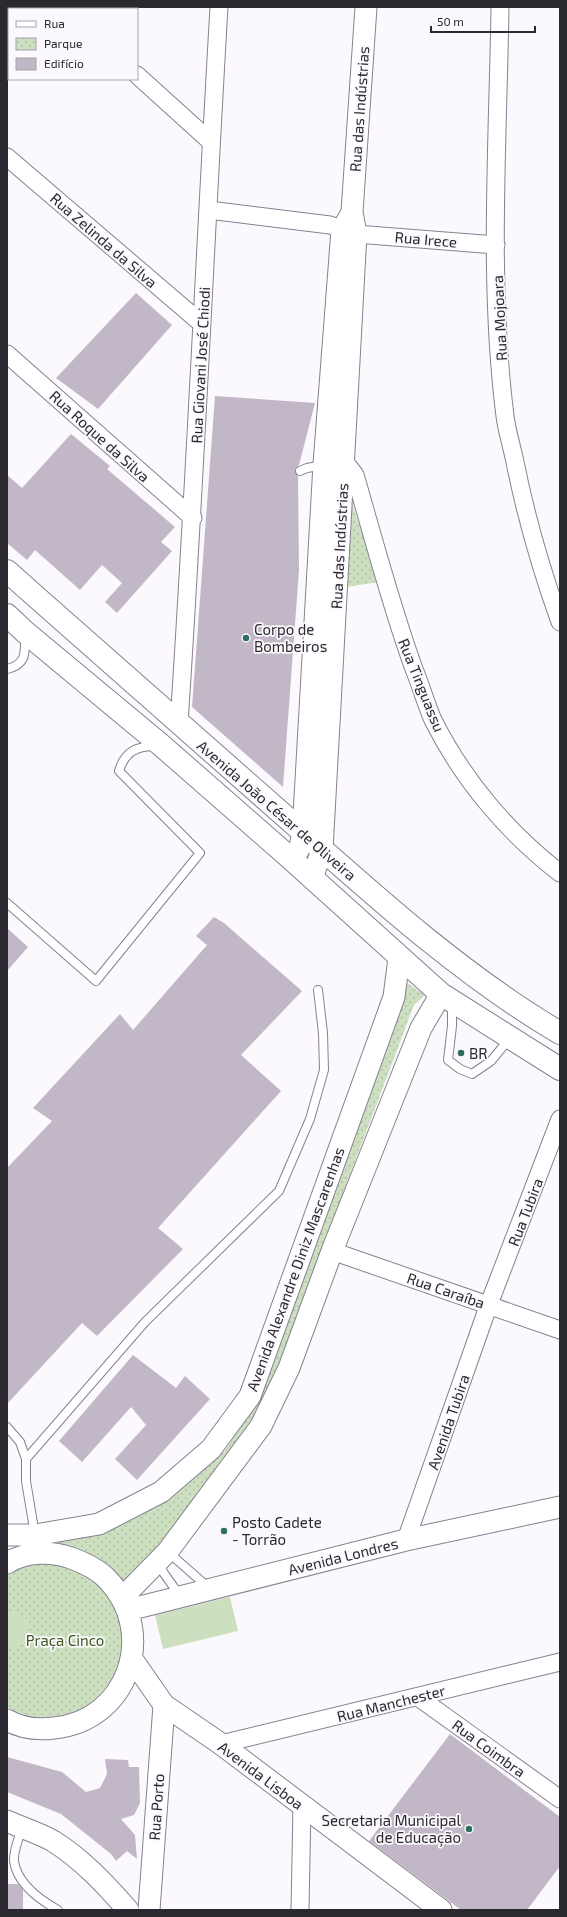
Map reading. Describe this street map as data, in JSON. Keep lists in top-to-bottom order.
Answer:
{
  "streets": {
    "main road": ["Avenida João César de Oliveira"],
    "street": [
      "Rua das Indústrias",
      "Rua Irece",
      "Rua Zelinda da Silva",
      "Rua Mojoara",
      "Rua Giovani José Chiodi",
      "Rua Roque da Silva",
      "Rua Tinguassu",
      "Rua Tubira",
      "Avenida Alexandre Diniz Mascarenhas",
      "Rua Caraíba",
      "Avenida Tubira",
      "Avenida Londres",
      "Rua Manchester",
      "Rua Coimbra",
      "Avenida Lisboa",
      "Rua Porto"
    ]
  },
  "crossings": [
    ["Rua das Indústrias", "Rua Irece"],
    ["Rua das Indústrias", "Rua Tinguassu"],
    ["Rua das Indústrias", "Avenida João César de Oliveira"],
    ["Rua Irece", "Rua Mojoara"],
    ["Rua Irece", "Rua Giovani José Chiodi"],
    ["Rua Zelinda da Silva", "Rua Giovani José Chiodi"],
    ["Rua Giovani José Chiodi", "Rua Roque da Silva"],
    ["Rua Giovani José Chiodi", "Avenida João César de Oliveira"],
    ["Avenida João César de Oliveira", "Avenida Alexandre Diniz Mascarenhas"],
    ["Rua Tubira", "Rua Caraíba"],
    ["Rua Tubira", "Avenida Tubira"],
    ["Avenida Alexandre Diniz Mascarenhas", "Rua Caraíba"],
    ["Avenida Alexandre Diniz Mascarenhas", "Avenida Londres"],
    ["Rua Caraíba", "Avenida Tubira"],
    ["Avenida Tubira", "Avenida Londres"],
    ["Rua Manchester", "Rua Coimbra"],
    ["Rua Manchester", "Avenida Lisboa"],
    ["Avenida Lisboa", "Rua Porto"]
  ],
  "parks": ["Praça Cinco"],
  "places": [
    "Corpo de Bombeiros",
    "BR",
    "Posto Cadete - Torrão",
    "Secretaria Municipal de Educação"
  ],
  "legend": ["Rua", "Parque", "Edifício"],
  "scale_bar": "50 m"
}
